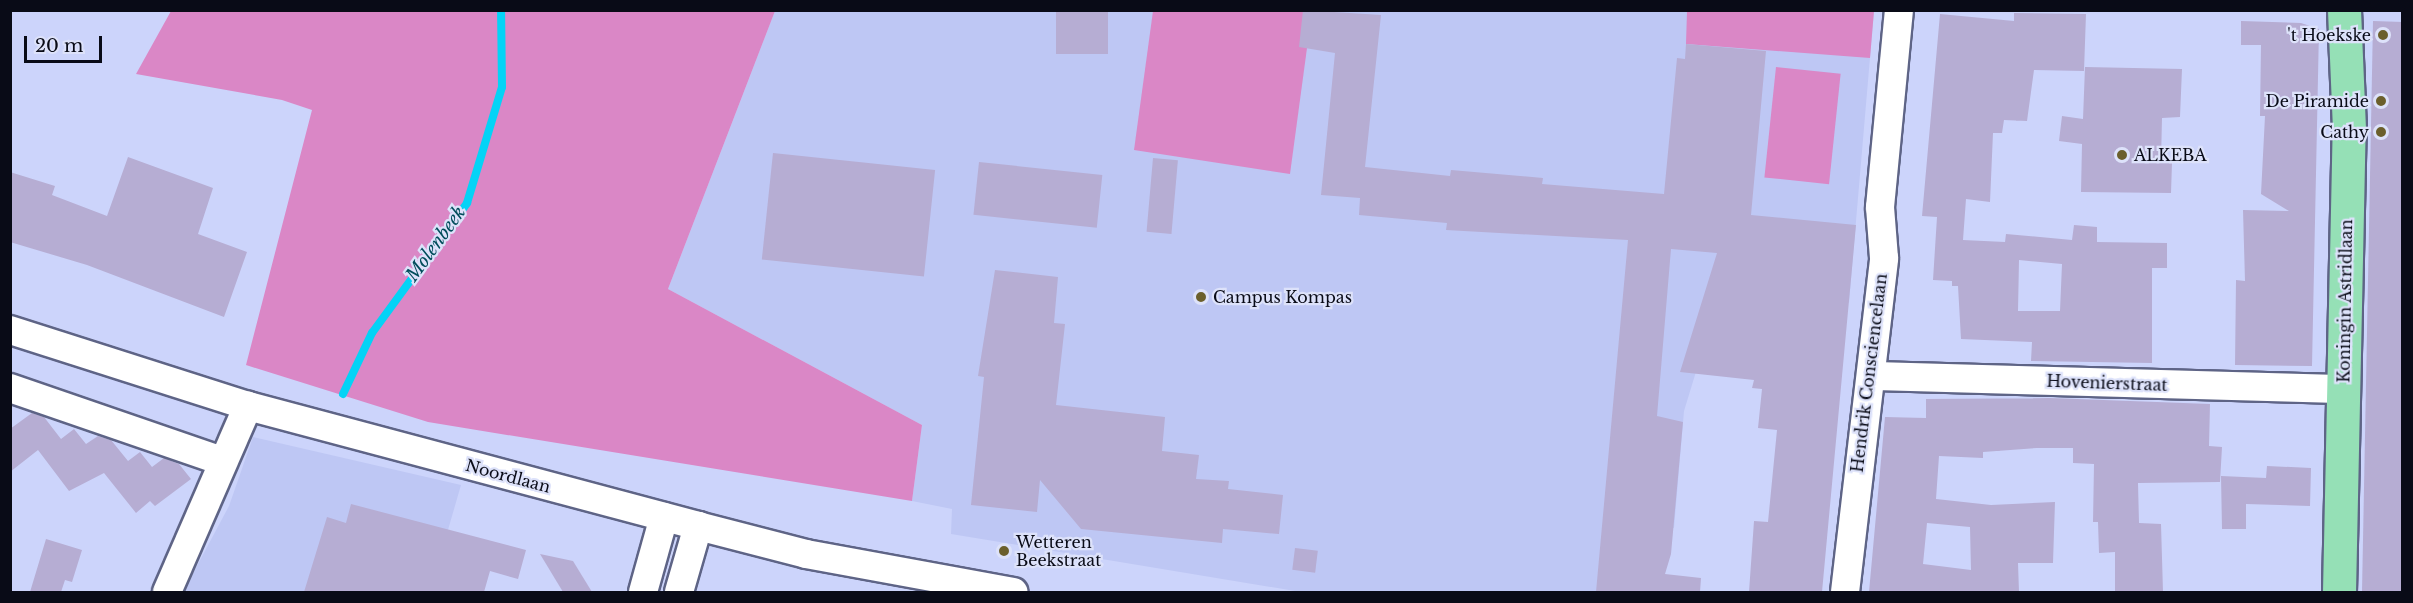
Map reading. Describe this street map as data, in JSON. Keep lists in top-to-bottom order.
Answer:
{
  "streets": {
    "main road": ["Koningin Astridlaan"],
    "street": ["Hendrik Consciencelaan", "Hovenierstraat", "Noordlaan"]
  },
  "crossings": [
    ["Koningin Astridlaan", "Hovenierstraat"],
    ["Hendrik Consciencelaan", "Hovenierstraat"]
  ],
  "water": ["Molenbeek"],
  "places": [
    "'t Hoekske",
    "De Piramide",
    "Cathy",
    "ALKEBA",
    "Campus Kompas",
    "Wetteren Beekstraat"
  ],
  "scale_bar": "20 m"
}
